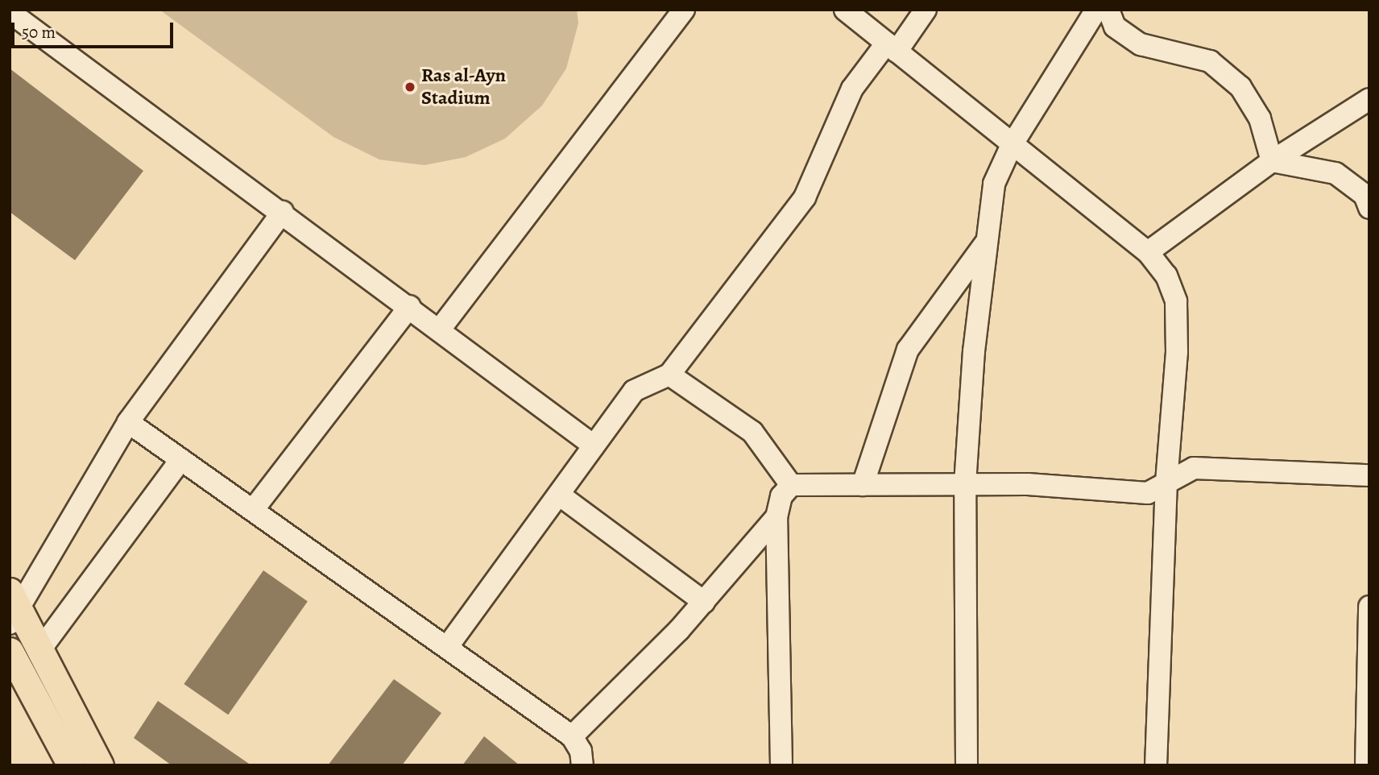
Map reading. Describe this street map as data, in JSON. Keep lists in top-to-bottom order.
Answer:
{
  "places": ["Ras al-Ayn Stadium"],
  "scale_bar": "50 m"
}
